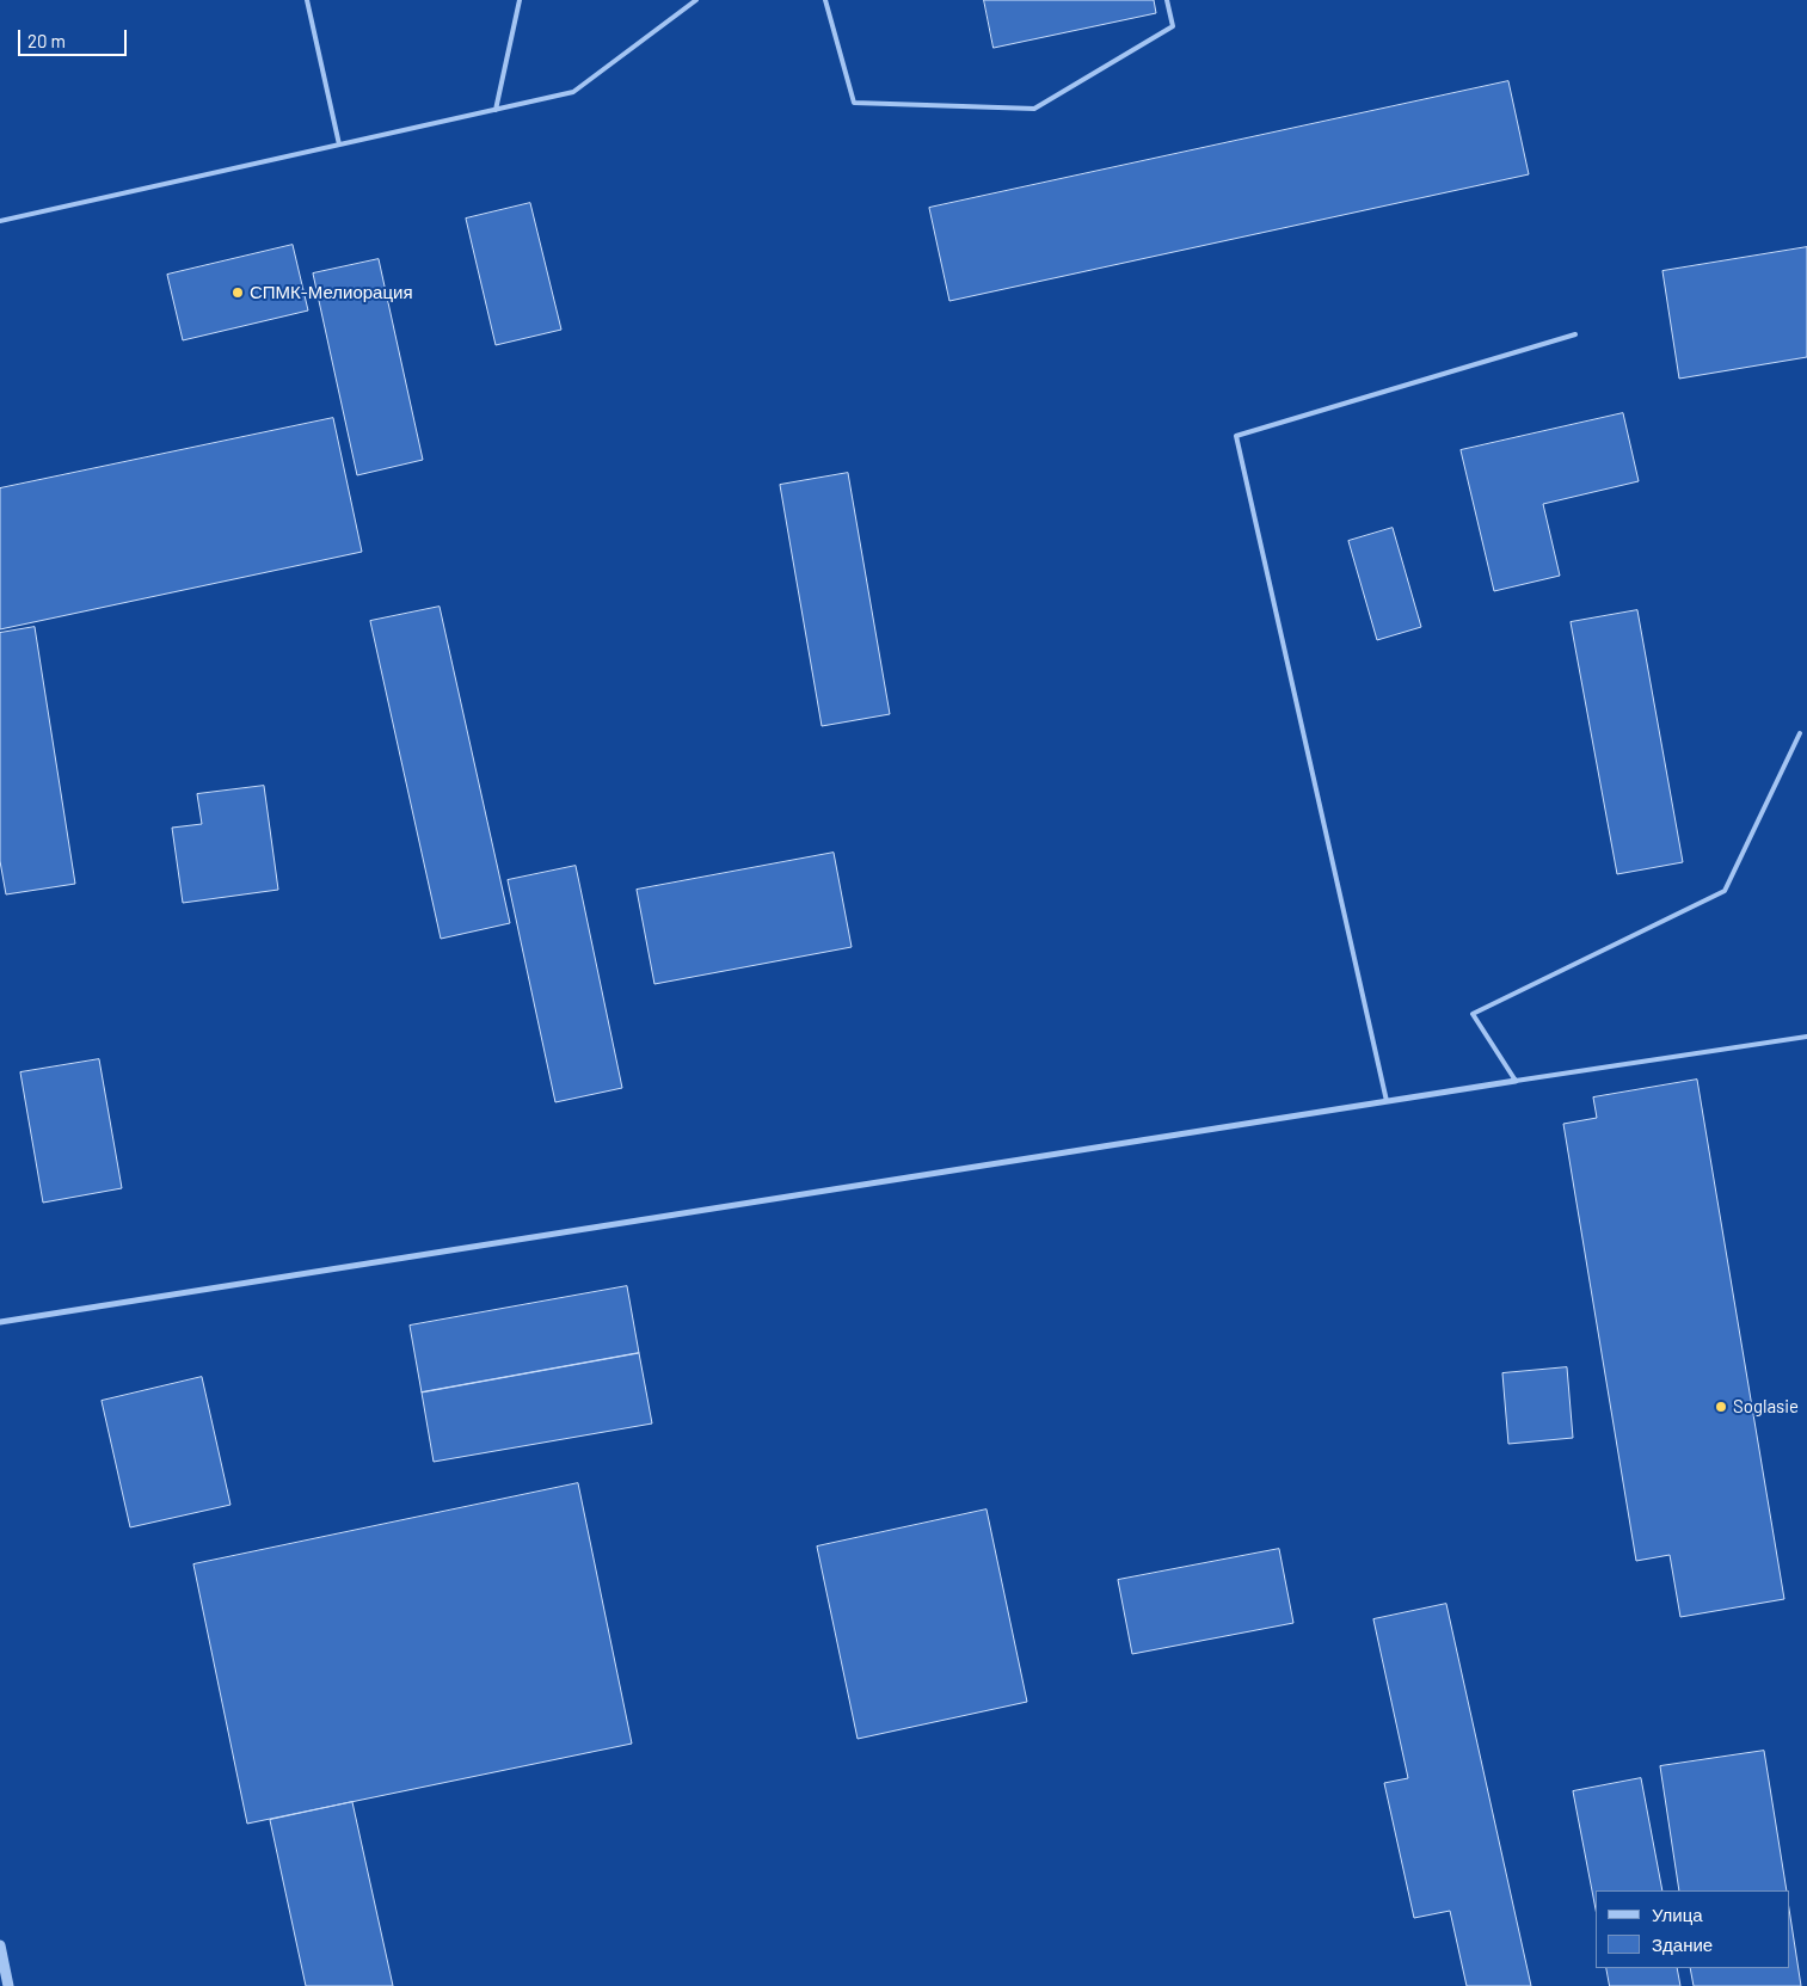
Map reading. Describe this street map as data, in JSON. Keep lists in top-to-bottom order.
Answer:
{
  "places": ["СПМК-Мелиорация", "Soglasie"],
  "legend": ["Улица", "Здание"],
  "scale_bar": "20 m"
}
